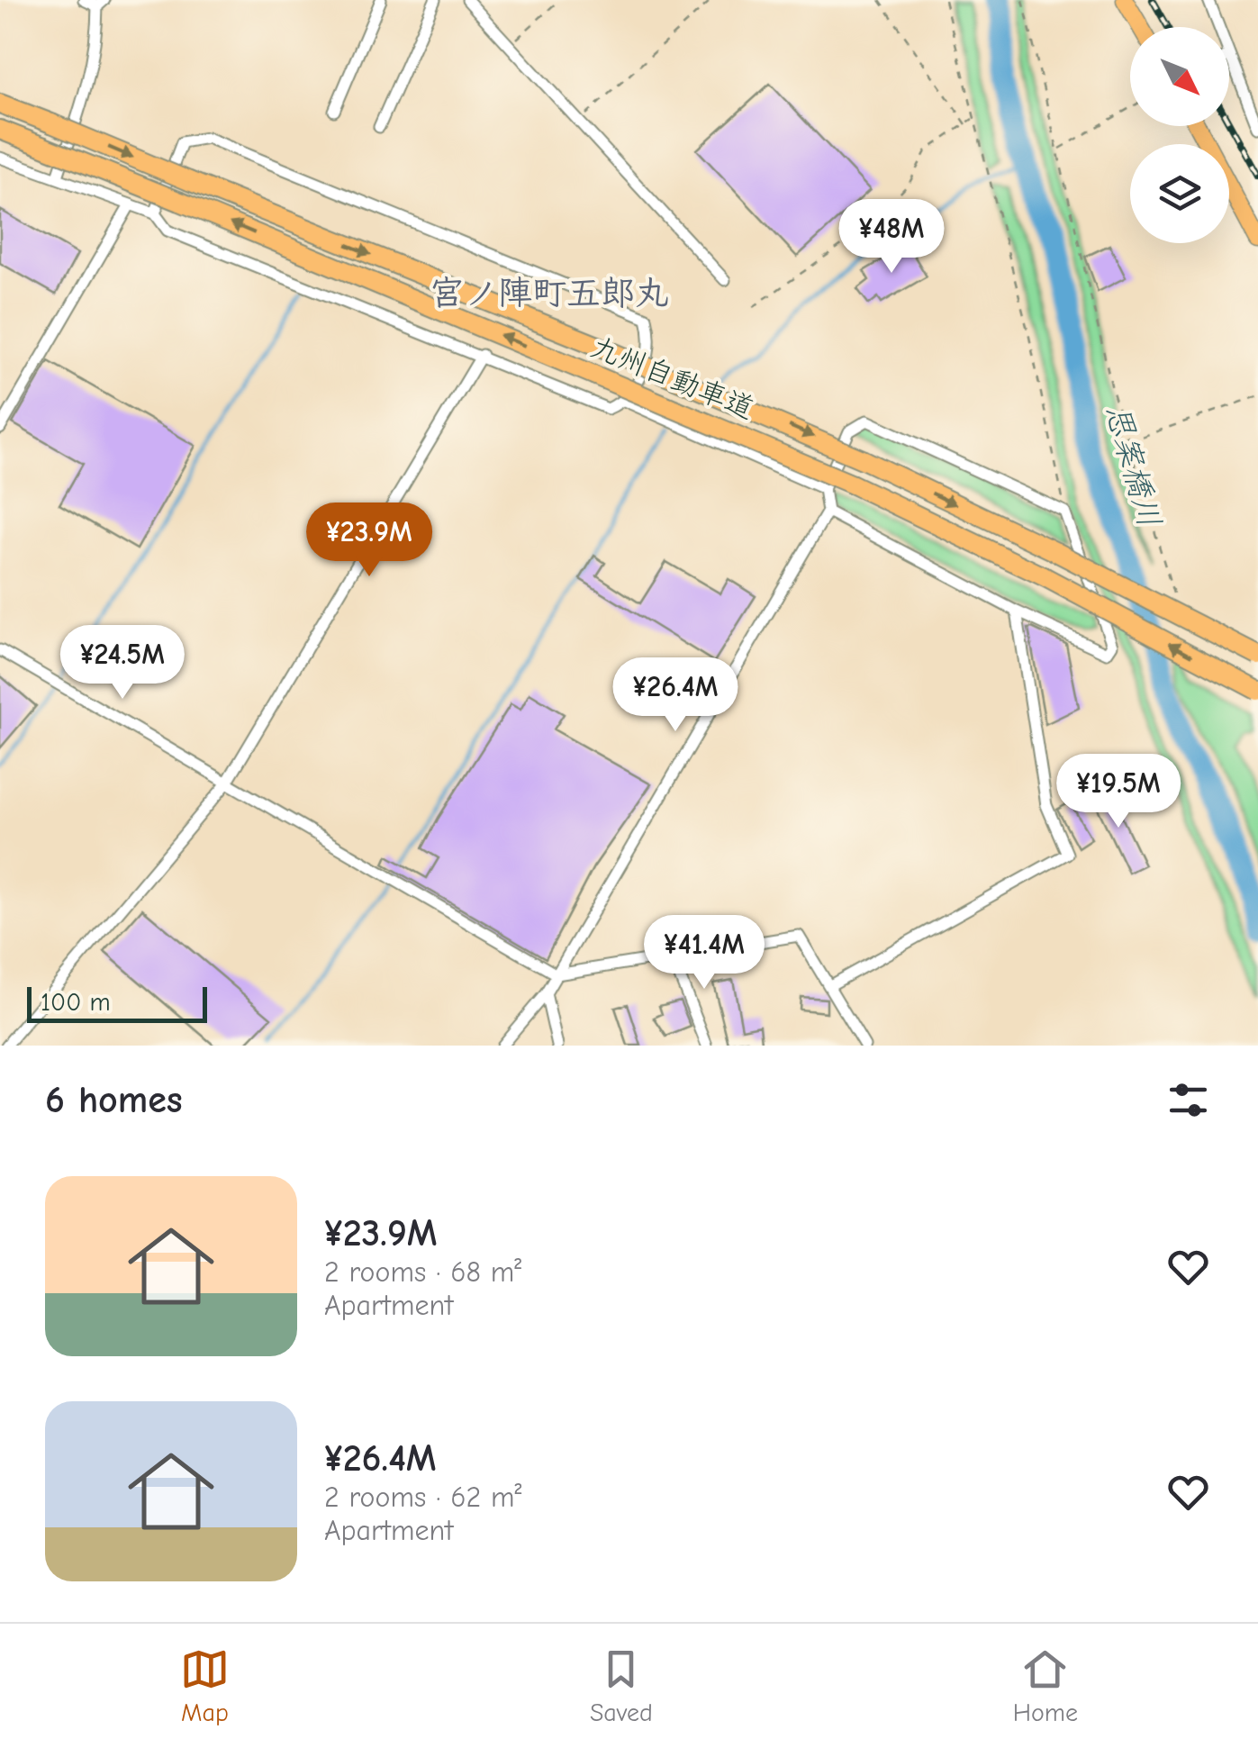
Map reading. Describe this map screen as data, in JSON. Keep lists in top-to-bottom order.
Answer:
{
  "streets": {
    "highway": ["九州自動車道"]
  },
  "districts": ["宮ノ陣町五郎丸"],
  "water": ["思案橋川"],
  "scale_bar": "100 m",
  "north": "bottom right",
  "page": {
    "price": [
      "¥48M",
      "¥23.9M",
      "¥24.5M",
      "¥26.4M",
      "¥19.5M",
      "¥41.4M"
    ],
    "scale": "100 m",
    "heading": "6 homes",
    "list": [
      {
        "name": "¥23.9M",
        "note": "2 rooms · 68 m² · Apartment"
      },
      {
        "name": "¥26.4M",
        "note": "2 rooms · 62 m² · Apartment"
      }
    ],
    "tabs": ["Map", "Saved", "Home"]
  }
}
